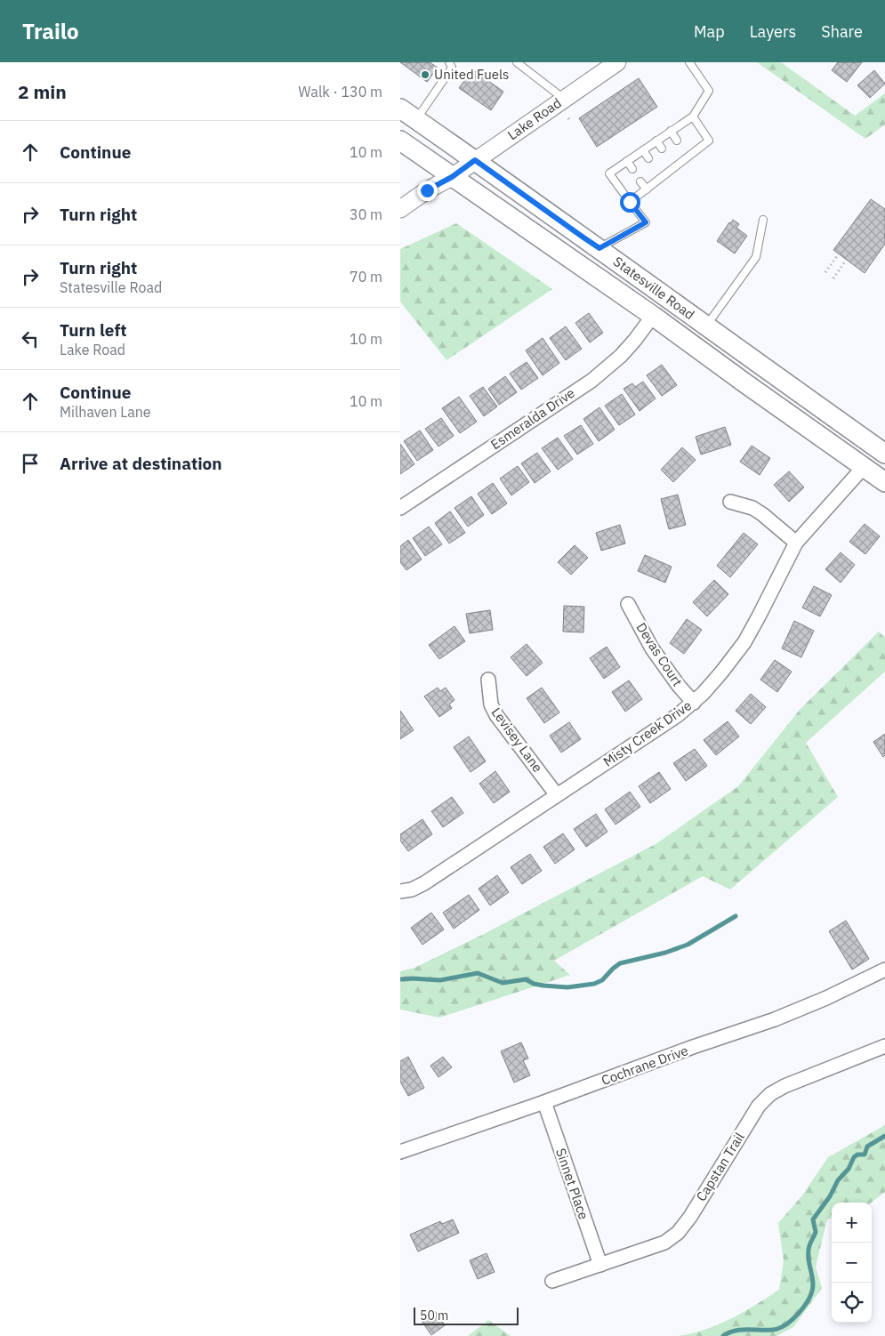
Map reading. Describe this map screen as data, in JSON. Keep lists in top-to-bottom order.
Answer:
{
  "streets": {
    "main road": ["Statesville Road"],
    "street": [
      "Lake Road",
      "Esmeralda Drive",
      "Devas Court",
      "Misty Creek Drive",
      "Levisey Lane",
      "Cochrane Drive",
      "Capstan Trail",
      "Sinnet Place"
    ]
  },
  "crossings": [
    ["Lake Road", "Statesville Road"],
    ["Statesville Road", "Esmeralda Drive"],
    ["Statesville Road", "Misty Creek Drive"],
    ["Devas Court", "Misty Creek Drive"],
    ["Misty Creek Drive", "Levisey Lane"],
    ["Cochrane Drive", "Sinnet Place"],
    ["Capstan Trail", "Sinnet Place"]
  ],
  "places": ["United Fuels"],
  "scale_bar": "50 m",
  "page": {
    "header": "Trailo",
    "nav": ["Map", "Layers", "Share"],
    "heading": ["2 min", "Walk · 130 m"],
    "list": [
      ["Continue", "10 m"],
      ["Turn right", "30 m"],
      ["Turn right", "Statesville Road", "70 m"],
      ["Turn left", "Lake Road", "10 m"],
      ["Continue", "Milhaven Lane", "10 m"],
      "Arrive at destination"
    ],
    "map_buttons": ["+", "−"],
    "scale": "50 m"
  }
}
